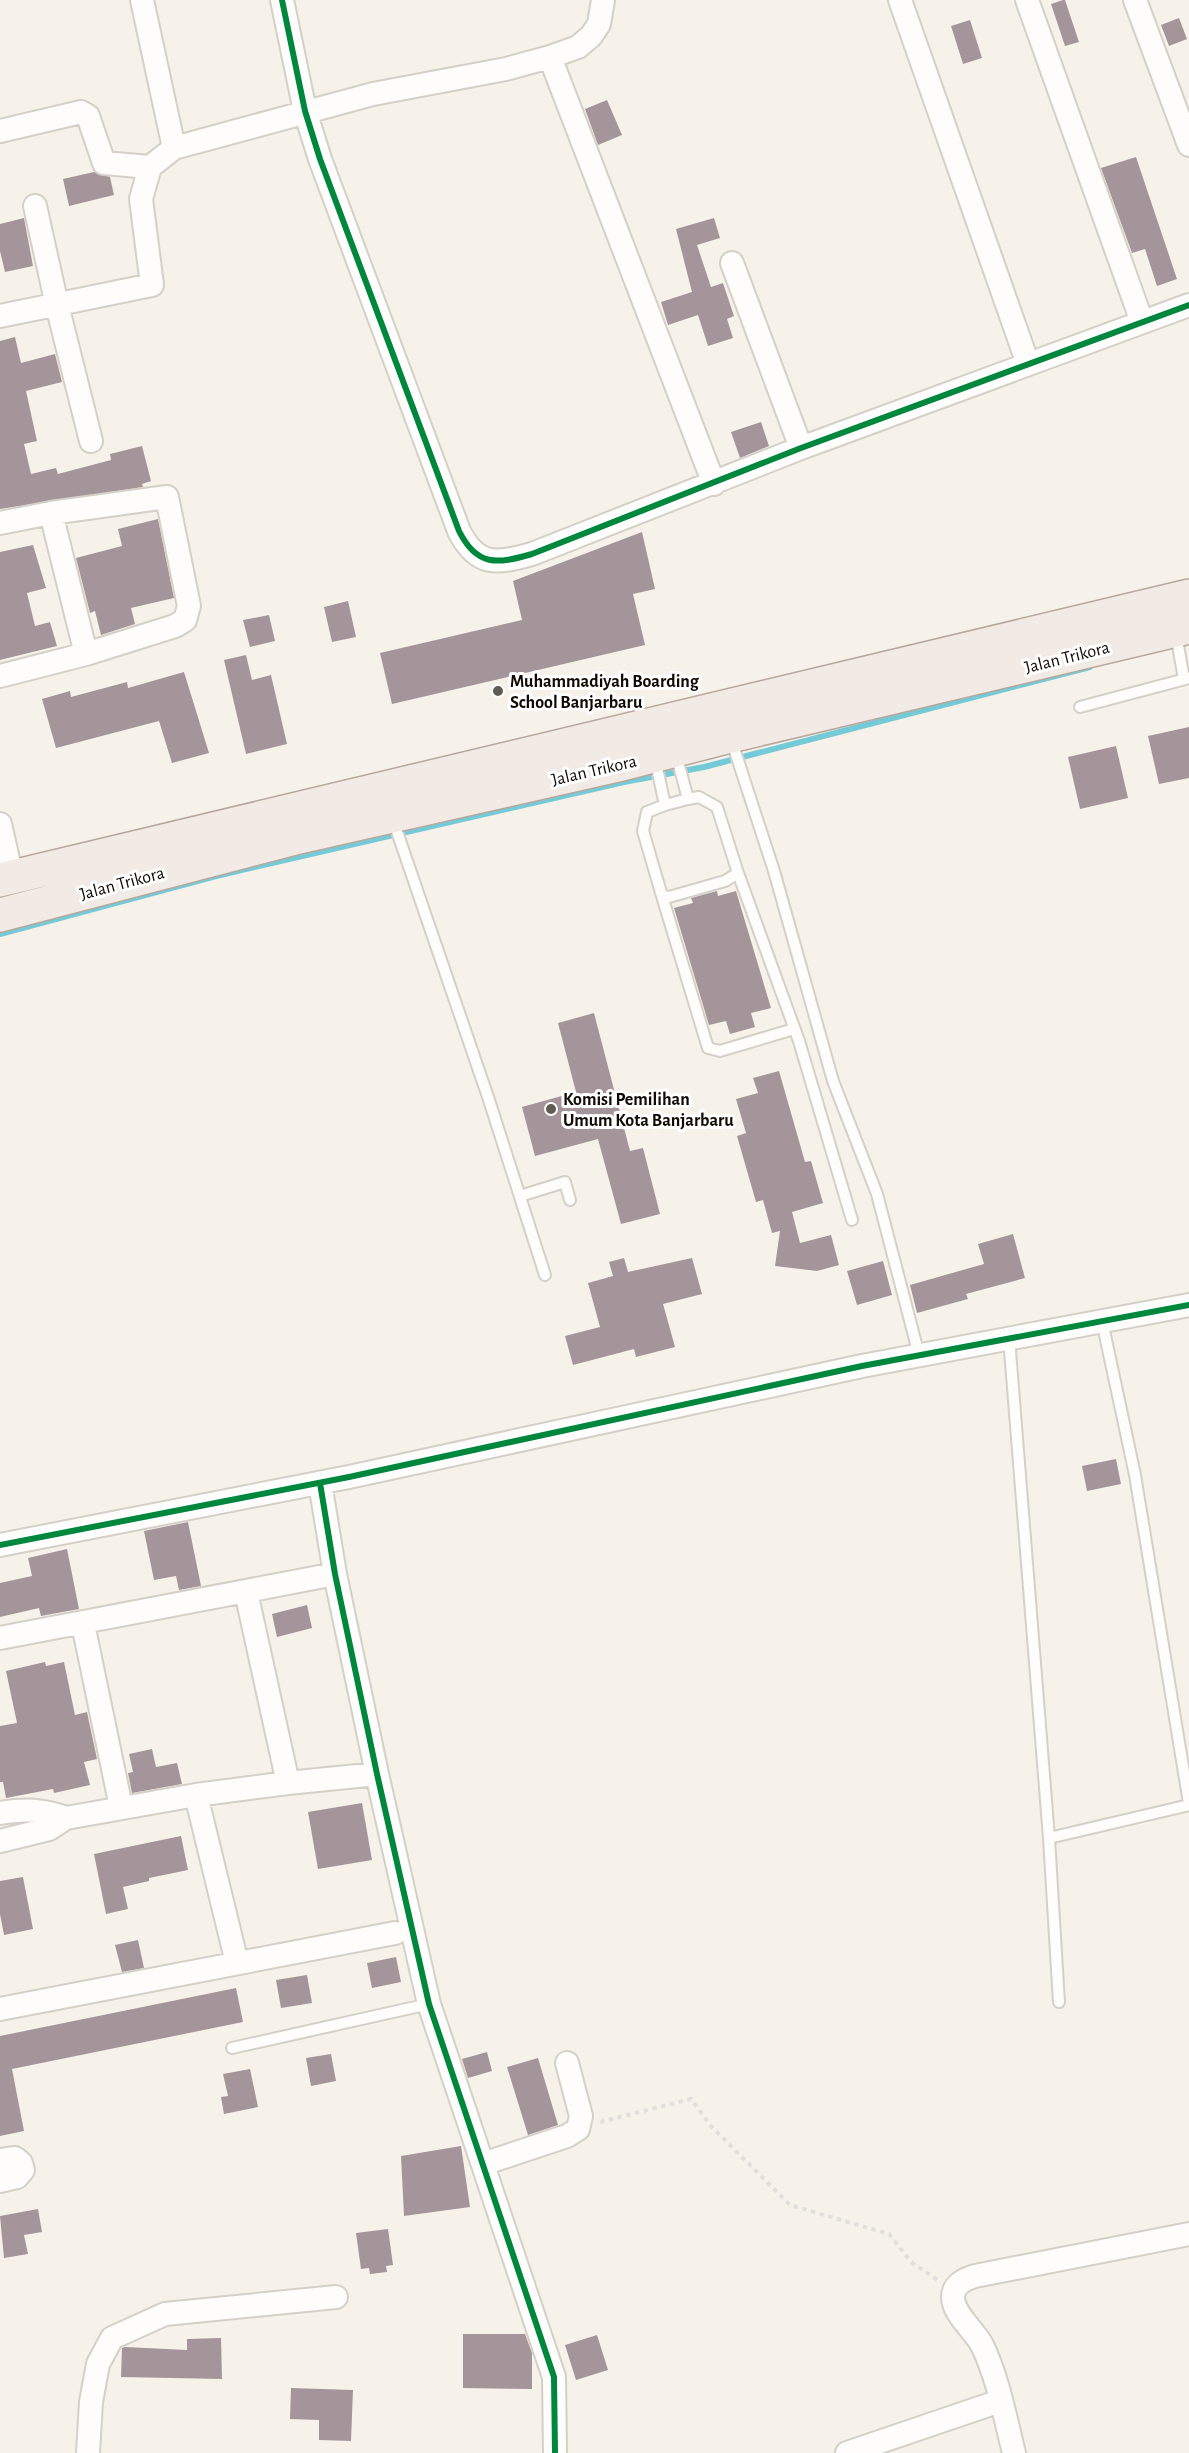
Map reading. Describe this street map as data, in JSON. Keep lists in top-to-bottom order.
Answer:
{
  "streets": {
    "main road": ["Jalan Trikora"]
  },
  "places": ["Muhammadiyah Boarding School Banjarbaru", "Komisi Pemilihan Umum Kota Banjarbaru"]
}
